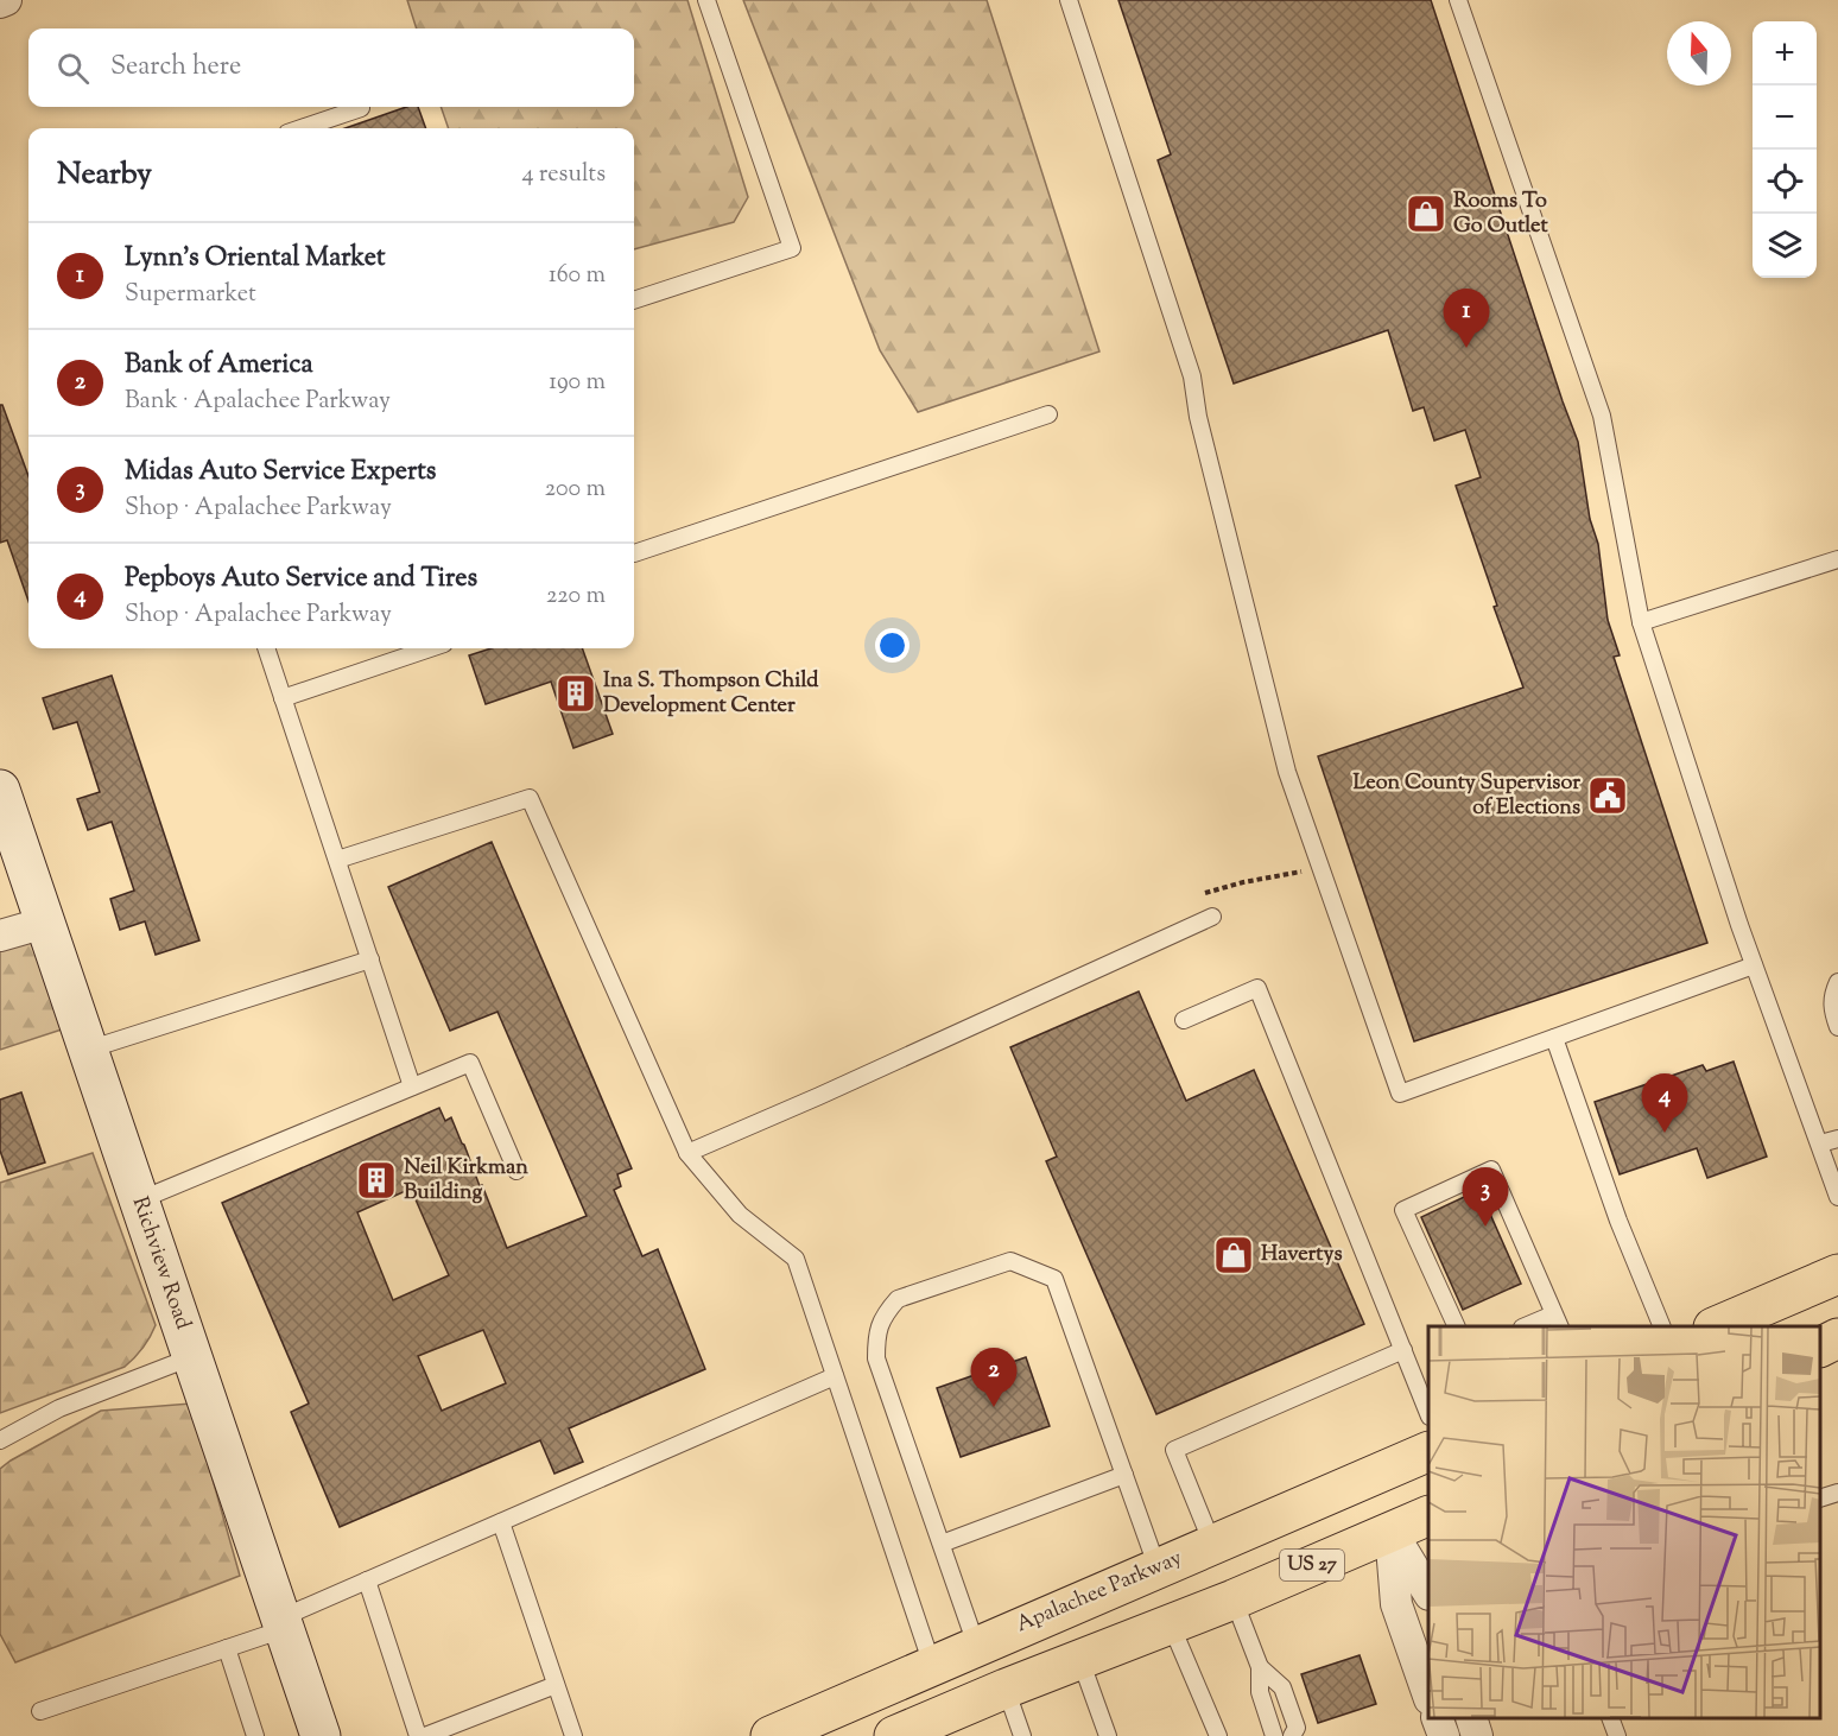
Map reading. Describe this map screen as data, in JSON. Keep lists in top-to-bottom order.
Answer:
{
  "streets": {
    "main road": ["US 27", "Apalachee Parkway"],
    "street": ["Richview Road"]
  },
  "places": {
    "shop": ["Rooms To Go Outlet", "Havertys"],
    "building": ["Ina S. Thompson Child Development Center", "Neil Kirkman Building"],
    "public building": ["Leon County Supervisor of Elections"]
  },
  "north": "top",
  "page": {
    "map_buttons": ["+", "−"],
    "search": "Search here",
    "heading": ["Nearby", "4 results"],
    "list": [
      {
        "mark": "1",
        "name": "Lynn's Oriental Market",
        "note": "Supermarket",
        "value": "160 m"
      },
      {
        "mark": "2",
        "name": "Bank of America",
        "note": "Bank · Apalachee Parkway",
        "value": "190 m"
      },
      {
        "mark": "3",
        "name": "Midas Auto Service Experts",
        "note": "Shop · Apalachee Parkway",
        "value": "200 m"
      },
      {
        "mark": "4",
        "name": "Pepboys Auto Service and Tires",
        "note": "Shop · Apalachee Parkway",
        "value": "220 m"
      }
    ],
    "pins": [
      "1",
      "4",
      "3",
      "2"
    ]
  }
}
